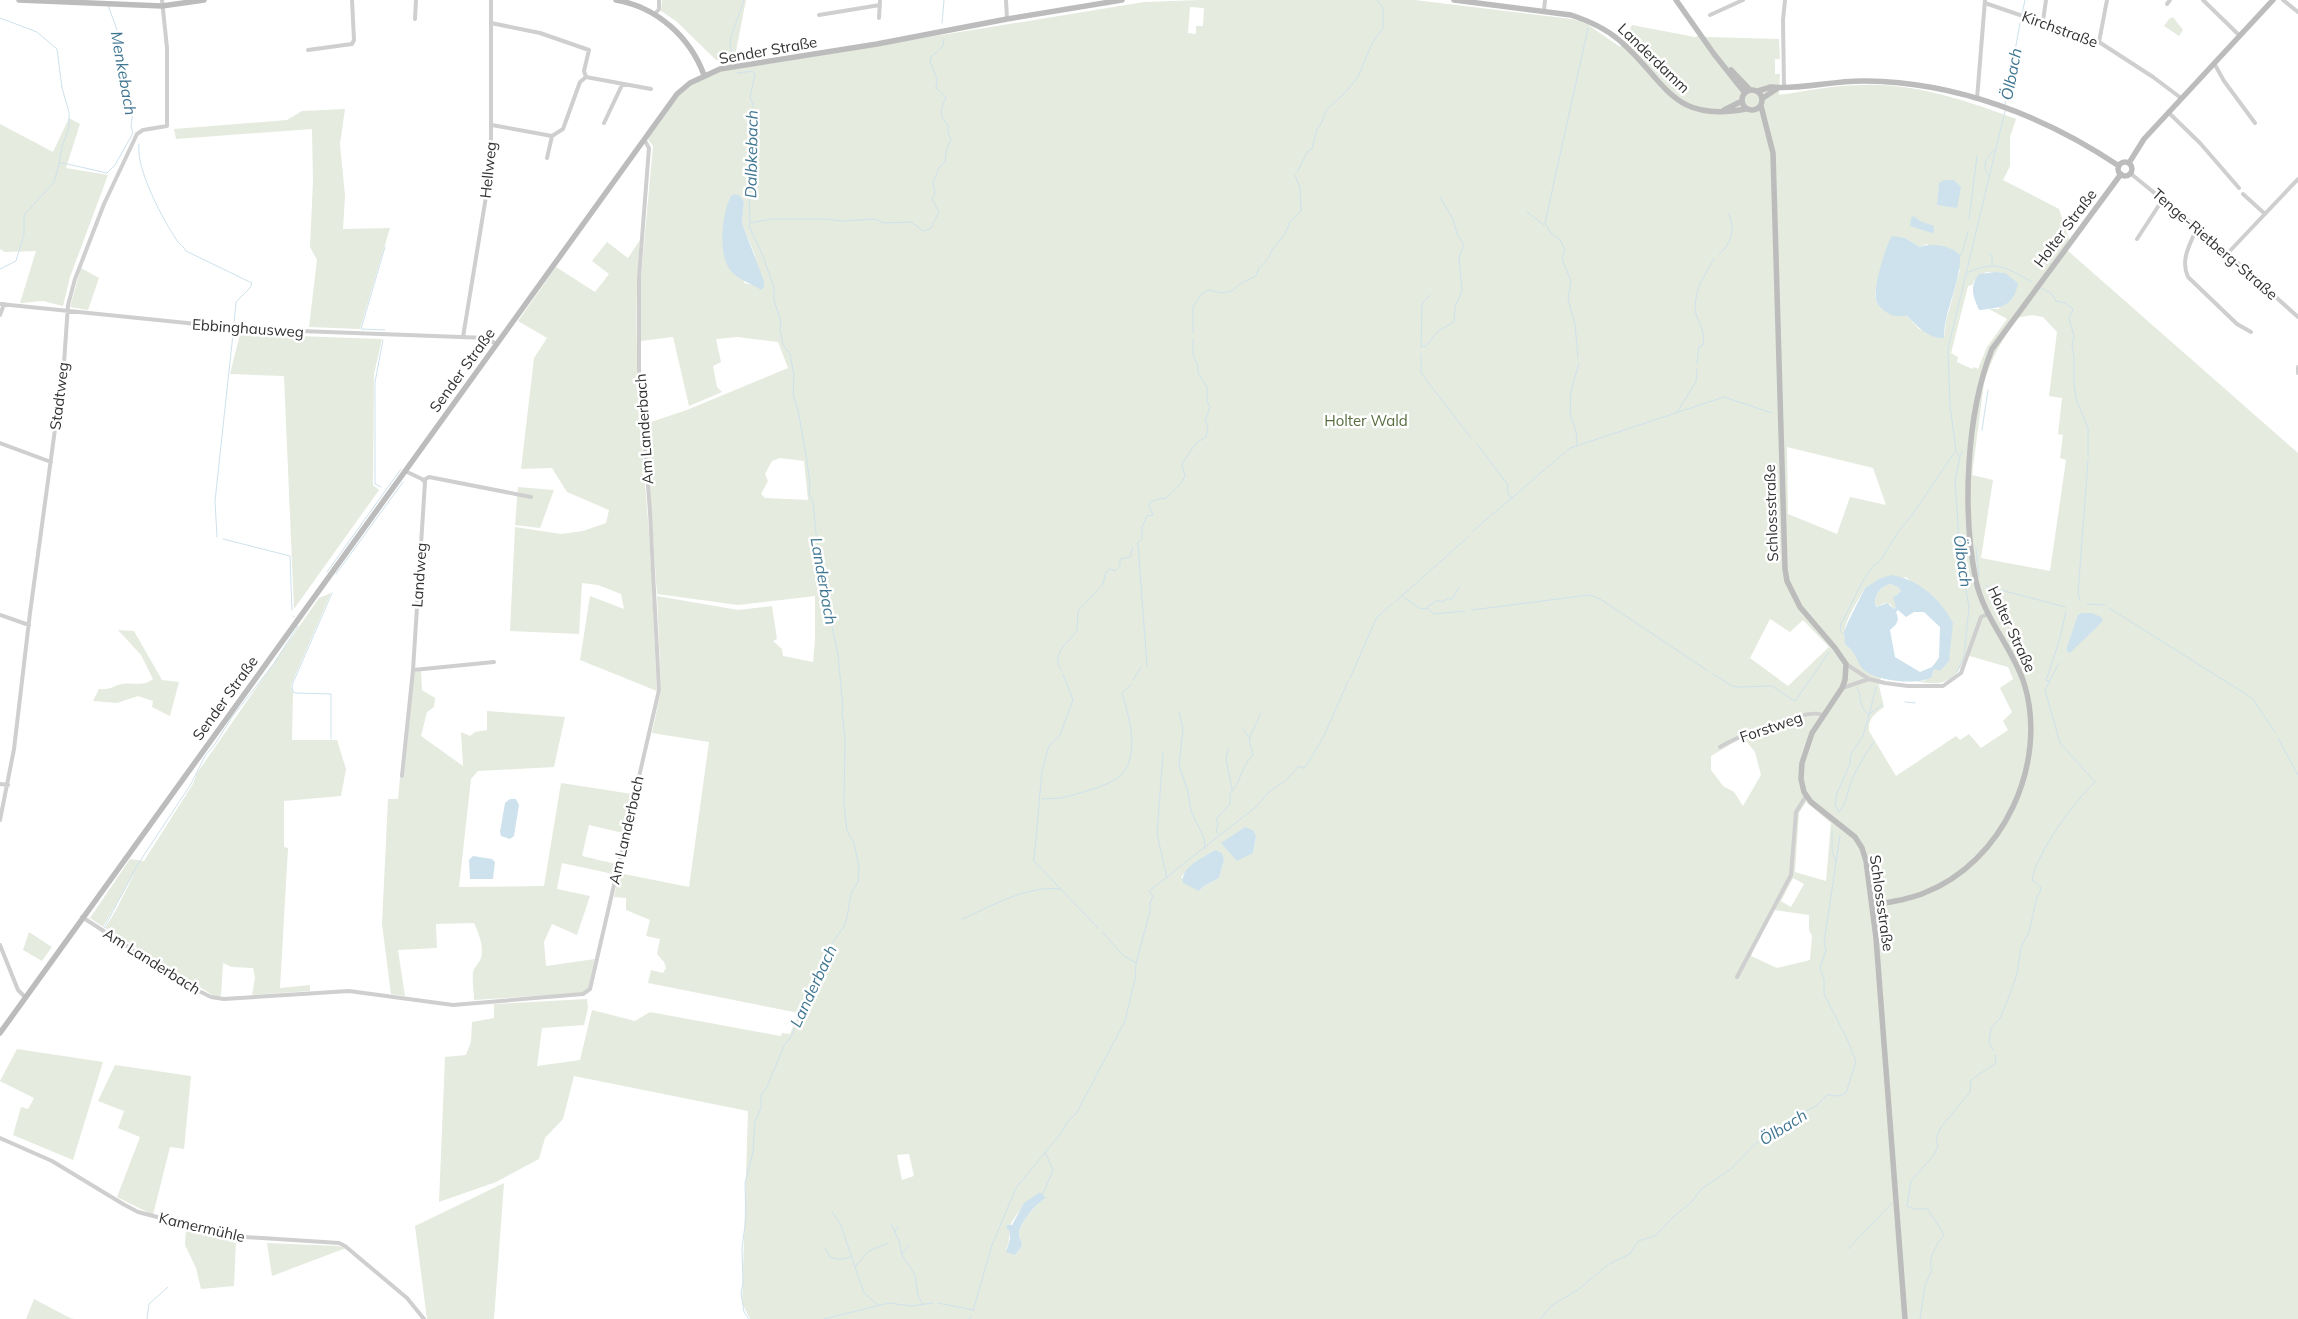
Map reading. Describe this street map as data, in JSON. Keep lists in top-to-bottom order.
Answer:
{
  "streets": {
    "main road": [
      "Sender Straße",
      "Landerdamm",
      "Holter Straße",
      "Schlossstraße"
    ],
    "street": [
      "Kirchstraße",
      "Hellweg",
      "Tenge-Rietberg-Straße",
      "Ebbinghausweg",
      "Stadtweg",
      "Am Landerbach",
      "Landweg",
      "Forstweg",
      "Kamermühle"
    ]
  },
  "crossings": [
    ["Sender Straße", "Ebbinghausweg"],
    ["Sender Straße", "Am Landerbach"],
    ["Landerdamm", "Schlossstraße"],
    ["Hellweg", "Ebbinghausweg"],
    ["Holter Straße", "Tenge-Rietberg-Straße"],
    ["Holter Straße", "Schlossstraße"],
    ["Ebbinghausweg", "Stadtweg"]
  ],
  "water": [
    "Menkebach",
    "Ölbach",
    "Dalbkebach",
    "Landerbach"
  ],
  "parks": ["Holter Wald"]
}
